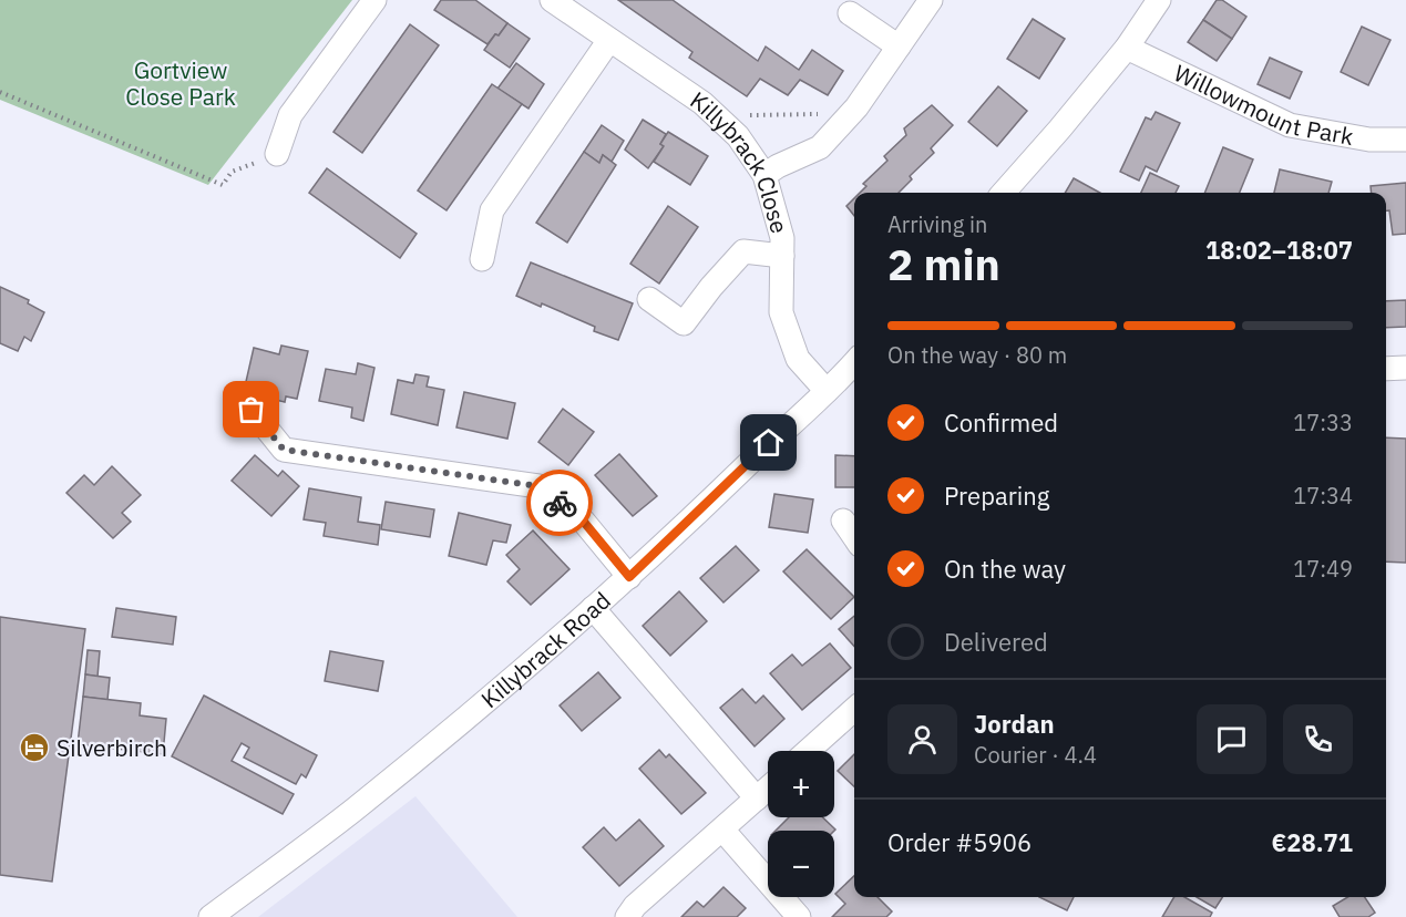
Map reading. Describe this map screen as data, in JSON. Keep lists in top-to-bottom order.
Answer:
{
  "streets": {
    "street": ["Willowmount Park", "Killybrack Close", "Killybrack Road"]
  },
  "crossings": [
    ["Killybrack Close", "Killybrack Road"]
  ],
  "parks": ["Gortview Close Park"],
  "places": {
    "hotel": ["Silverbirch"]
  },
  "page": {
    "heading": ["2 min", "Arriving in", "18:02–18:07"],
    "panel": [
      "Jordan",
      "Courier · 4.4",
      "Order #5906",
      "€28.71"
    ],
    "bar": "On the way · 80 m",
    "list": [
      ["Confirmed", "17:33"],
      ["Preparing", "17:34"],
      ["On the way", "17:49"],
      "Delivered"
    ],
    "map_buttons": ["+", "−"]
  }
}
